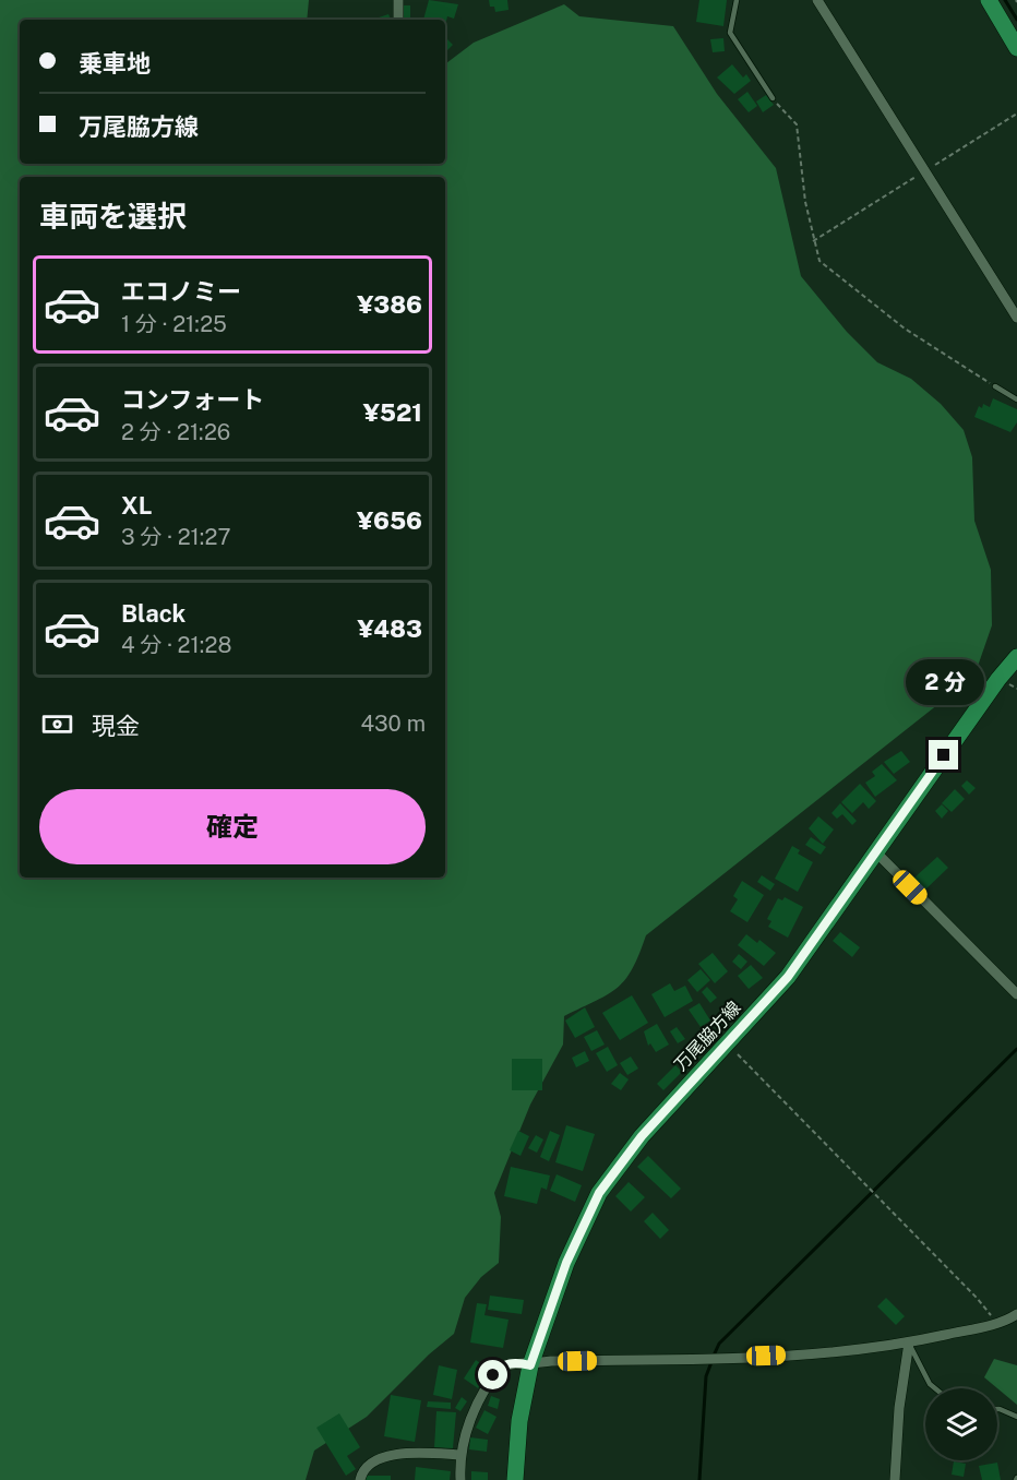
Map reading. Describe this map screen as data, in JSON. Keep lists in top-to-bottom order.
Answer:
{
  "streets": {
    "main road": ["万尾脇方線"]
  },
  "page": {
    "banner": ["乗車地", "万尾脇方線"],
    "heading": "車両を選択",
    "list": [
      {
        "name": "エコノミー",
        "note": "1 分 · 21:25",
        "value": "¥386"
      },
      {
        "name": "コンフォート",
        "note": "2 分 · 21:26",
        "value": "¥521"
      },
      {
        "name": "XL",
        "note": "3 分 · 21:27",
        "value": "¥656"
      },
      {
        "name": "Black",
        "note": "4 分 · 21:28",
        "value": "¥483"
      }
    ],
    "bubble": "2 分",
    "pay": ["現金", "430 m"],
    "buttons": "確定"
  }
}
